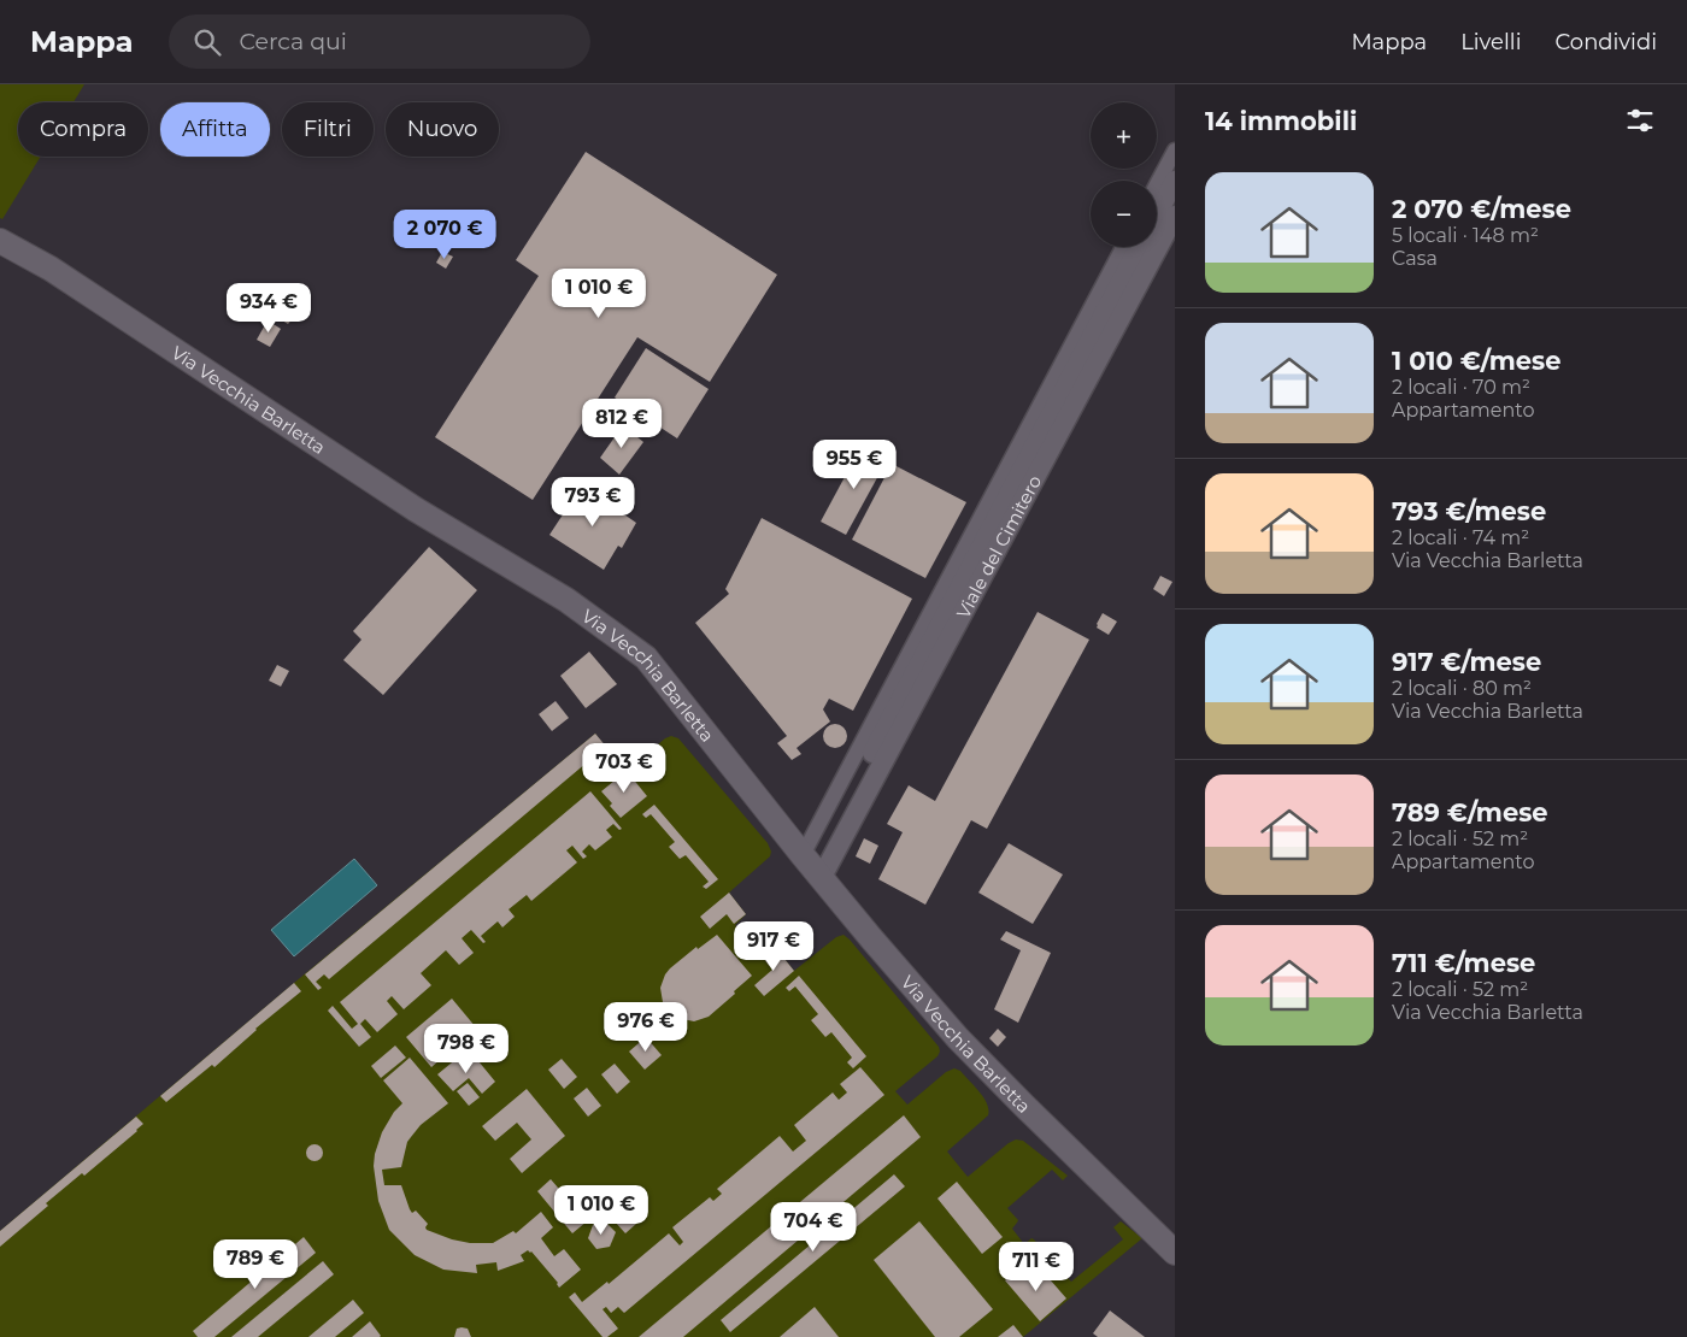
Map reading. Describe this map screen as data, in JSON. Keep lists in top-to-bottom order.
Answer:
{
  "streets": {
    "street": ["Via Vecchia Barletta", "Viale del Cimitero"]
  },
  "crossings": [
    ["Via Vecchia Barletta", "Viale del Cimitero"]
  ],
  "page": {
    "header": "Mappa",
    "search": "Cerca qui",
    "nav": ["Mappa", "Livelli", "Condividi"],
    "heading": "14 immobili",
    "map_buttons": ["+", "−"],
    "chip": [
      "Compra",
      "Affitta",
      "Filtri",
      "Nuovo"
    ],
    "list": [
      {
        "name": "2 070 €/mese",
        "note": "5 locali · 148 m² · Casa"
      },
      {
        "name": "1 010 €/mese",
        "note": "2 locali · 70 m² · Appartamento"
      },
      {
        "name": "793 €/mese",
        "note": "2 locali · 74 m² · Via Vecchia Barletta"
      },
      {
        "name": "917 €/mese",
        "note": "2 locali · 80 m² · Via Vecchia Barletta"
      },
      {
        "name": "789 €/mese",
        "note": "2 locali · 52 m² · Appartamento"
      },
      {
        "name": "711 €/mese",
        "note": "2 locali · 52 m² · Via Vecchia Barletta"
      }
    ],
    "price": [
      "2 070 €",
      "1 010 €",
      "934 €",
      "812 €",
      "955 €",
      "793 €",
      "703 €",
      "917 €",
      "976 €",
      "798 €",
      "1 010 €",
      "704 €",
      "789 €",
      "711 €"
    ]
  }
}
